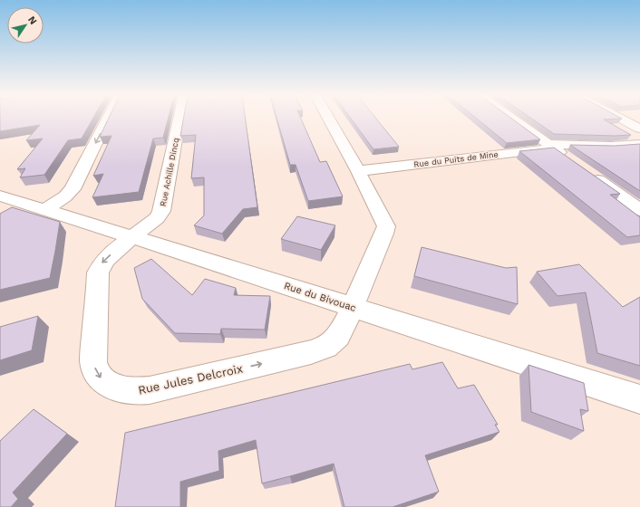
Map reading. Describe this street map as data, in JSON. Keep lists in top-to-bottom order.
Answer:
{
  "streets": {
    "street": [
      "Rue du Puits de Mine",
      "Rue Achille Dincq",
      "Rue du Bivouac",
      "Rue Jules Delcroix"
    ]
  },
  "crossings": [
    ["Rue du Puits de Mine", "Rue Jules Delcroix"],
    ["Rue Achille Dincq", "Rue du Bivouac"],
    ["Rue Achille Dincq", "Rue Jules Delcroix"],
    ["Rue du Bivouac", "Rue Jules Delcroix"]
  ],
  "north": "top right"
}
